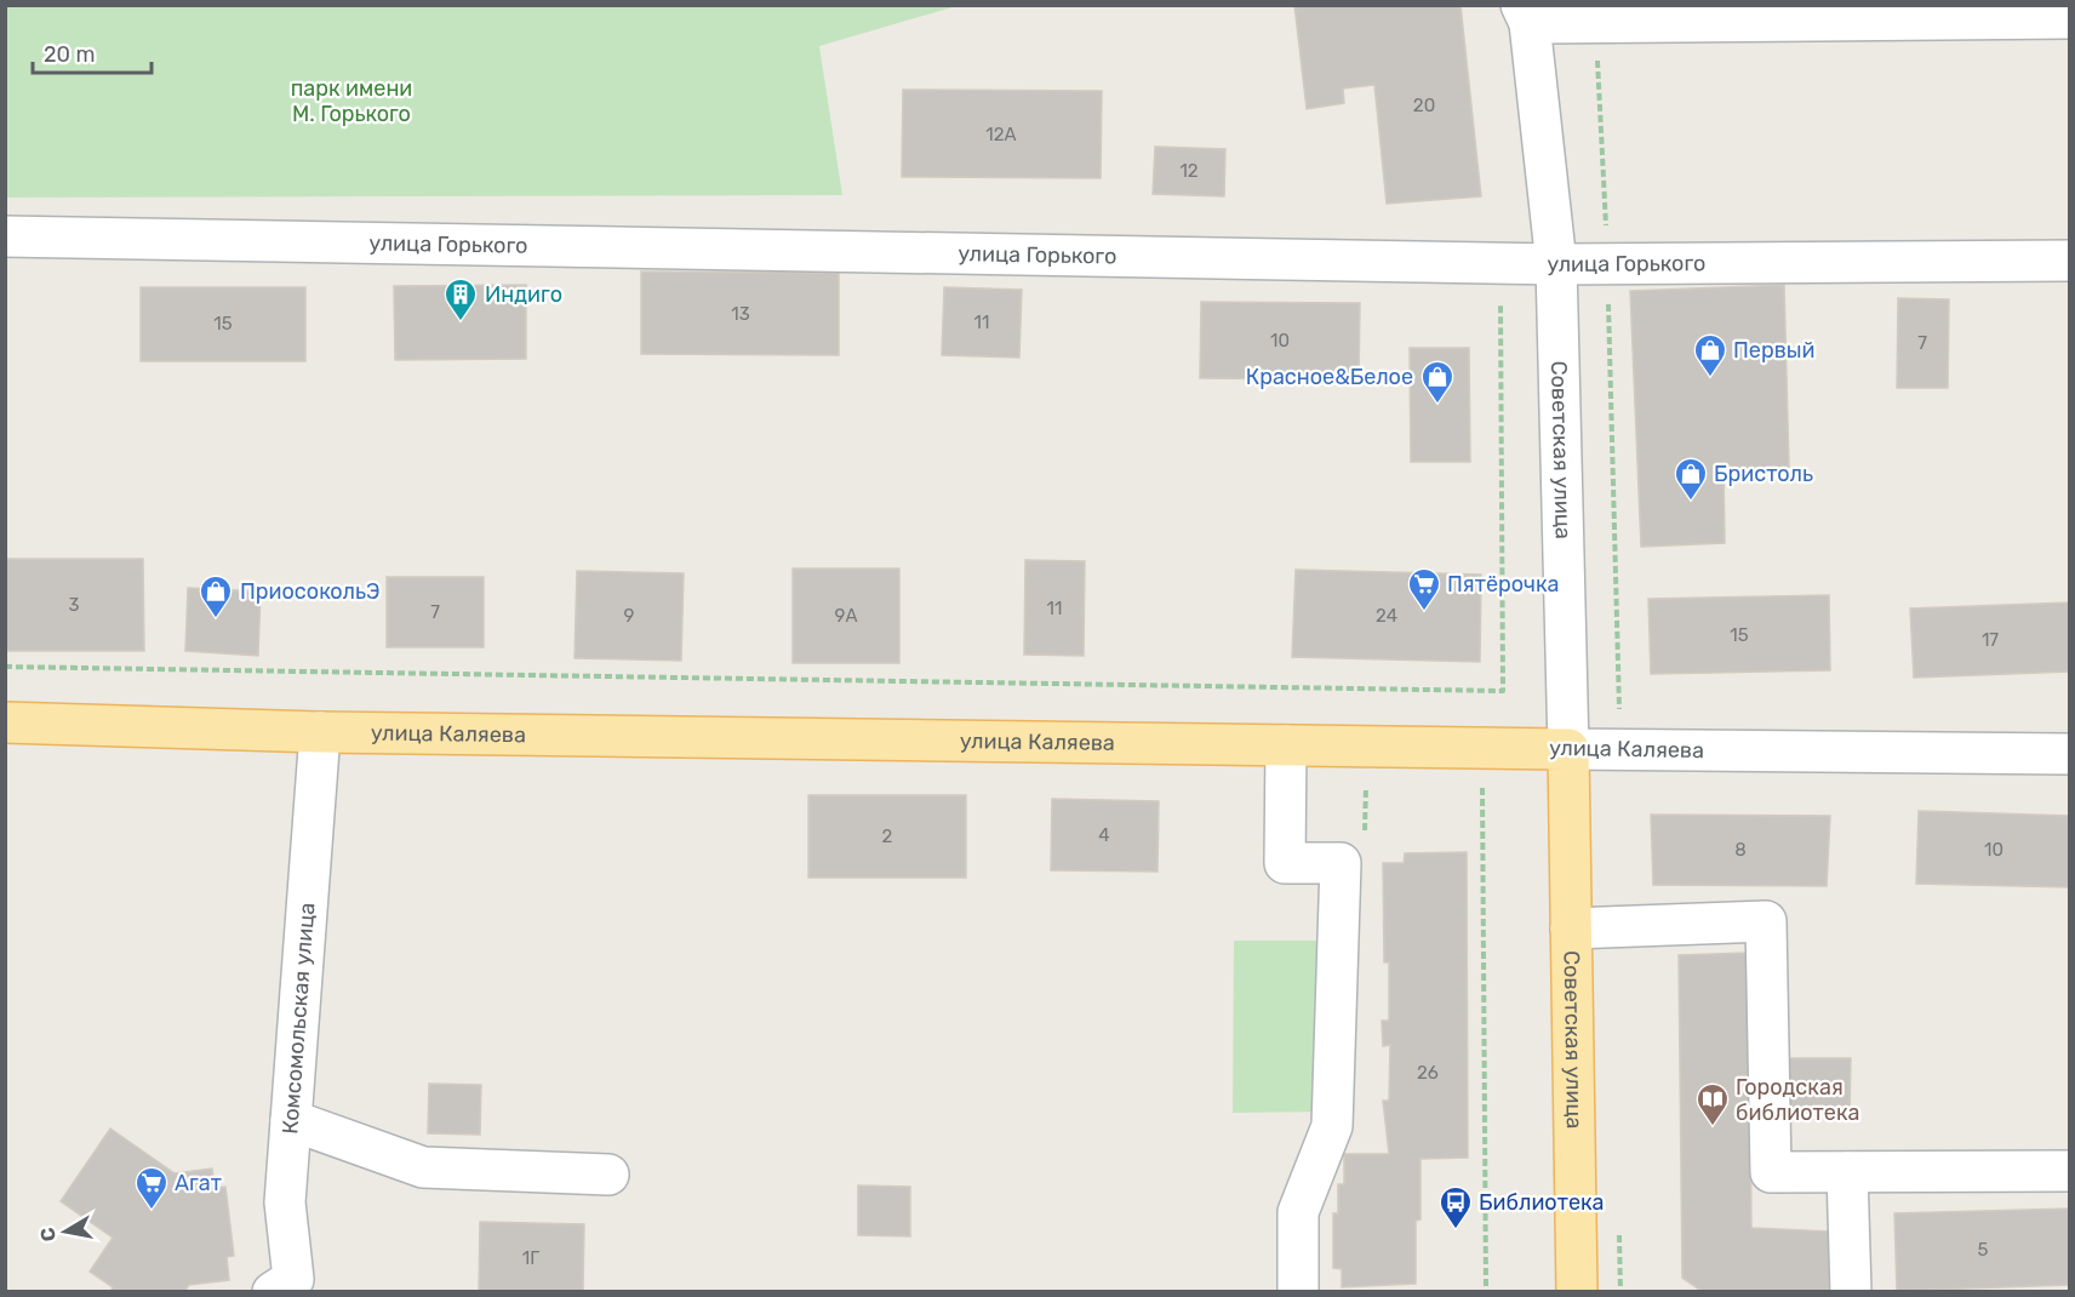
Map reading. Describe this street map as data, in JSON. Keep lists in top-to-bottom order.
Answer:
{
  "streets": {
    "main road": ["Советская улица", "улица Каляева"],
    "street": ["улица Горького", "Комсомольская улица"]
  },
  "crossings": [
    ["улица Горького", "Советская улица"],
    ["Советская улица", "улица Каляева"],
    ["улица Каляева", "Комсомольская улица"]
  ],
  "parks": ["парк имени М. Горького"],
  "places": {
    "building": ["Индиго"],
    "shop": [
      "Первый",
      "Красное&Белое",
      "Бристоль",
      "ПриосокольЭ"
    ],
    "supermarket": ["Пятёрочка", "Агат"],
    "library": ["Городская библиотека"],
    "bus stop": ["Библиотека"]
  },
  "house_numbers": [
    "20",
    "12А",
    "12",
    "13",
    "11",
    "15",
    "10",
    "7",
    "3",
    "11",
    "7",
    "9",
    "9А",
    "24",
    "15",
    "17",
    "4",
    "2",
    "8",
    "10",
    "26",
    "5",
    "1Г"
  ],
  "scale_bar": "20 m",
  "north": "left"
}
